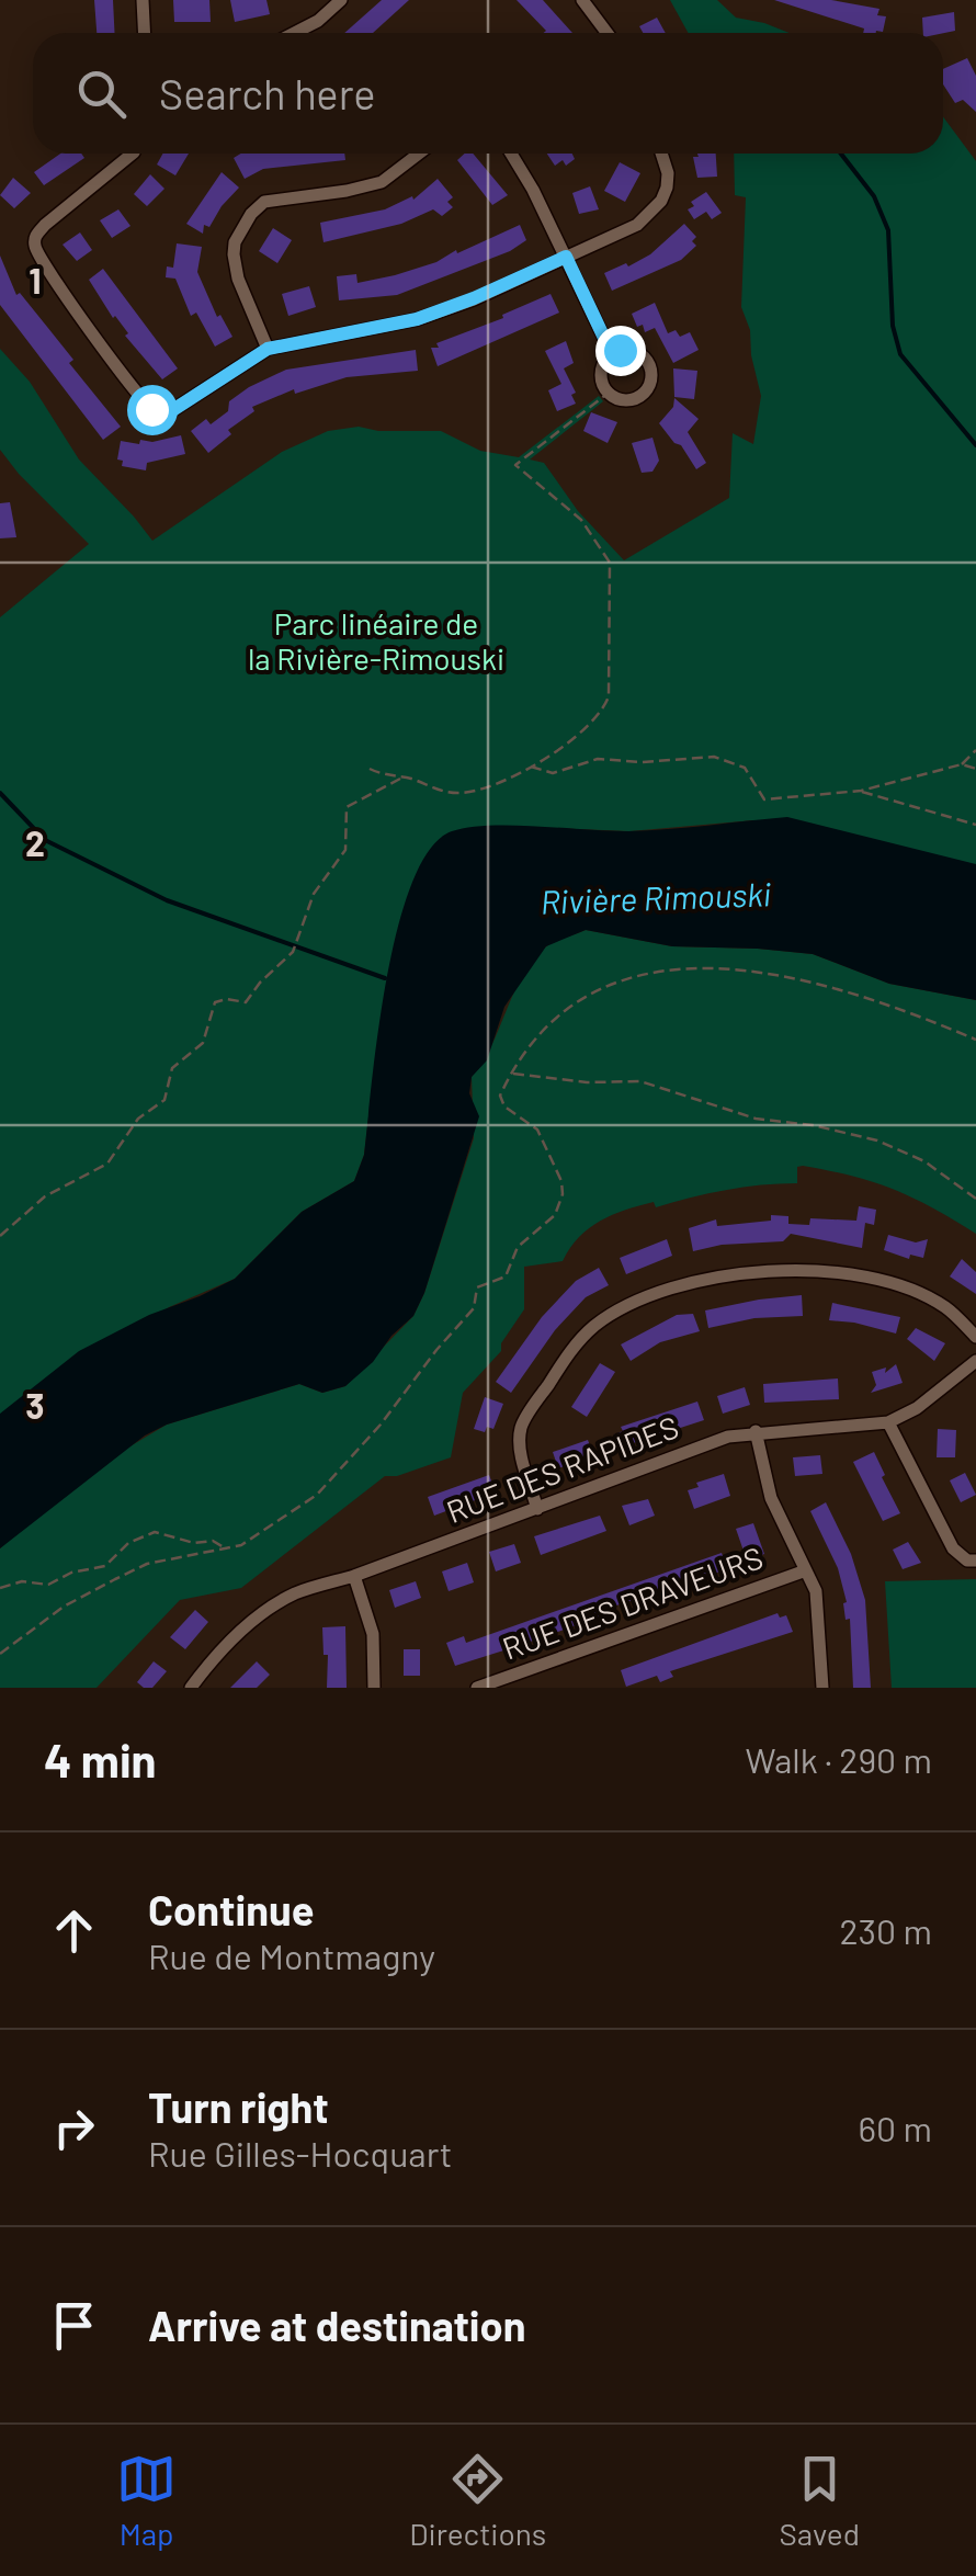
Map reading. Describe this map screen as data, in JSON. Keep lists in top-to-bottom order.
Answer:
{
  "streets": {
    "street": ["RUE DES RAPIDES", "RUE DES DRAVEURS"]
  },
  "water": ["Rivière Rimouski"],
  "parks": ["Parc linéaire de la Rivière-Rimouski"],
  "page": {
    "search": "Search here",
    "heading": ["4 min", "Walk · 290 m"],
    "list": [
      ["Continue", "Rue de Montmagny", "230 m"],
      ["Turn right", "Rue Gilles-Hocquart", "60 m"],
      "Arrive at destination"
    ],
    "nav": ["Map", "Directions", "Saved"]
  },
  "grid": {
    "rows": ["1", "2", "3"]
  }
}
